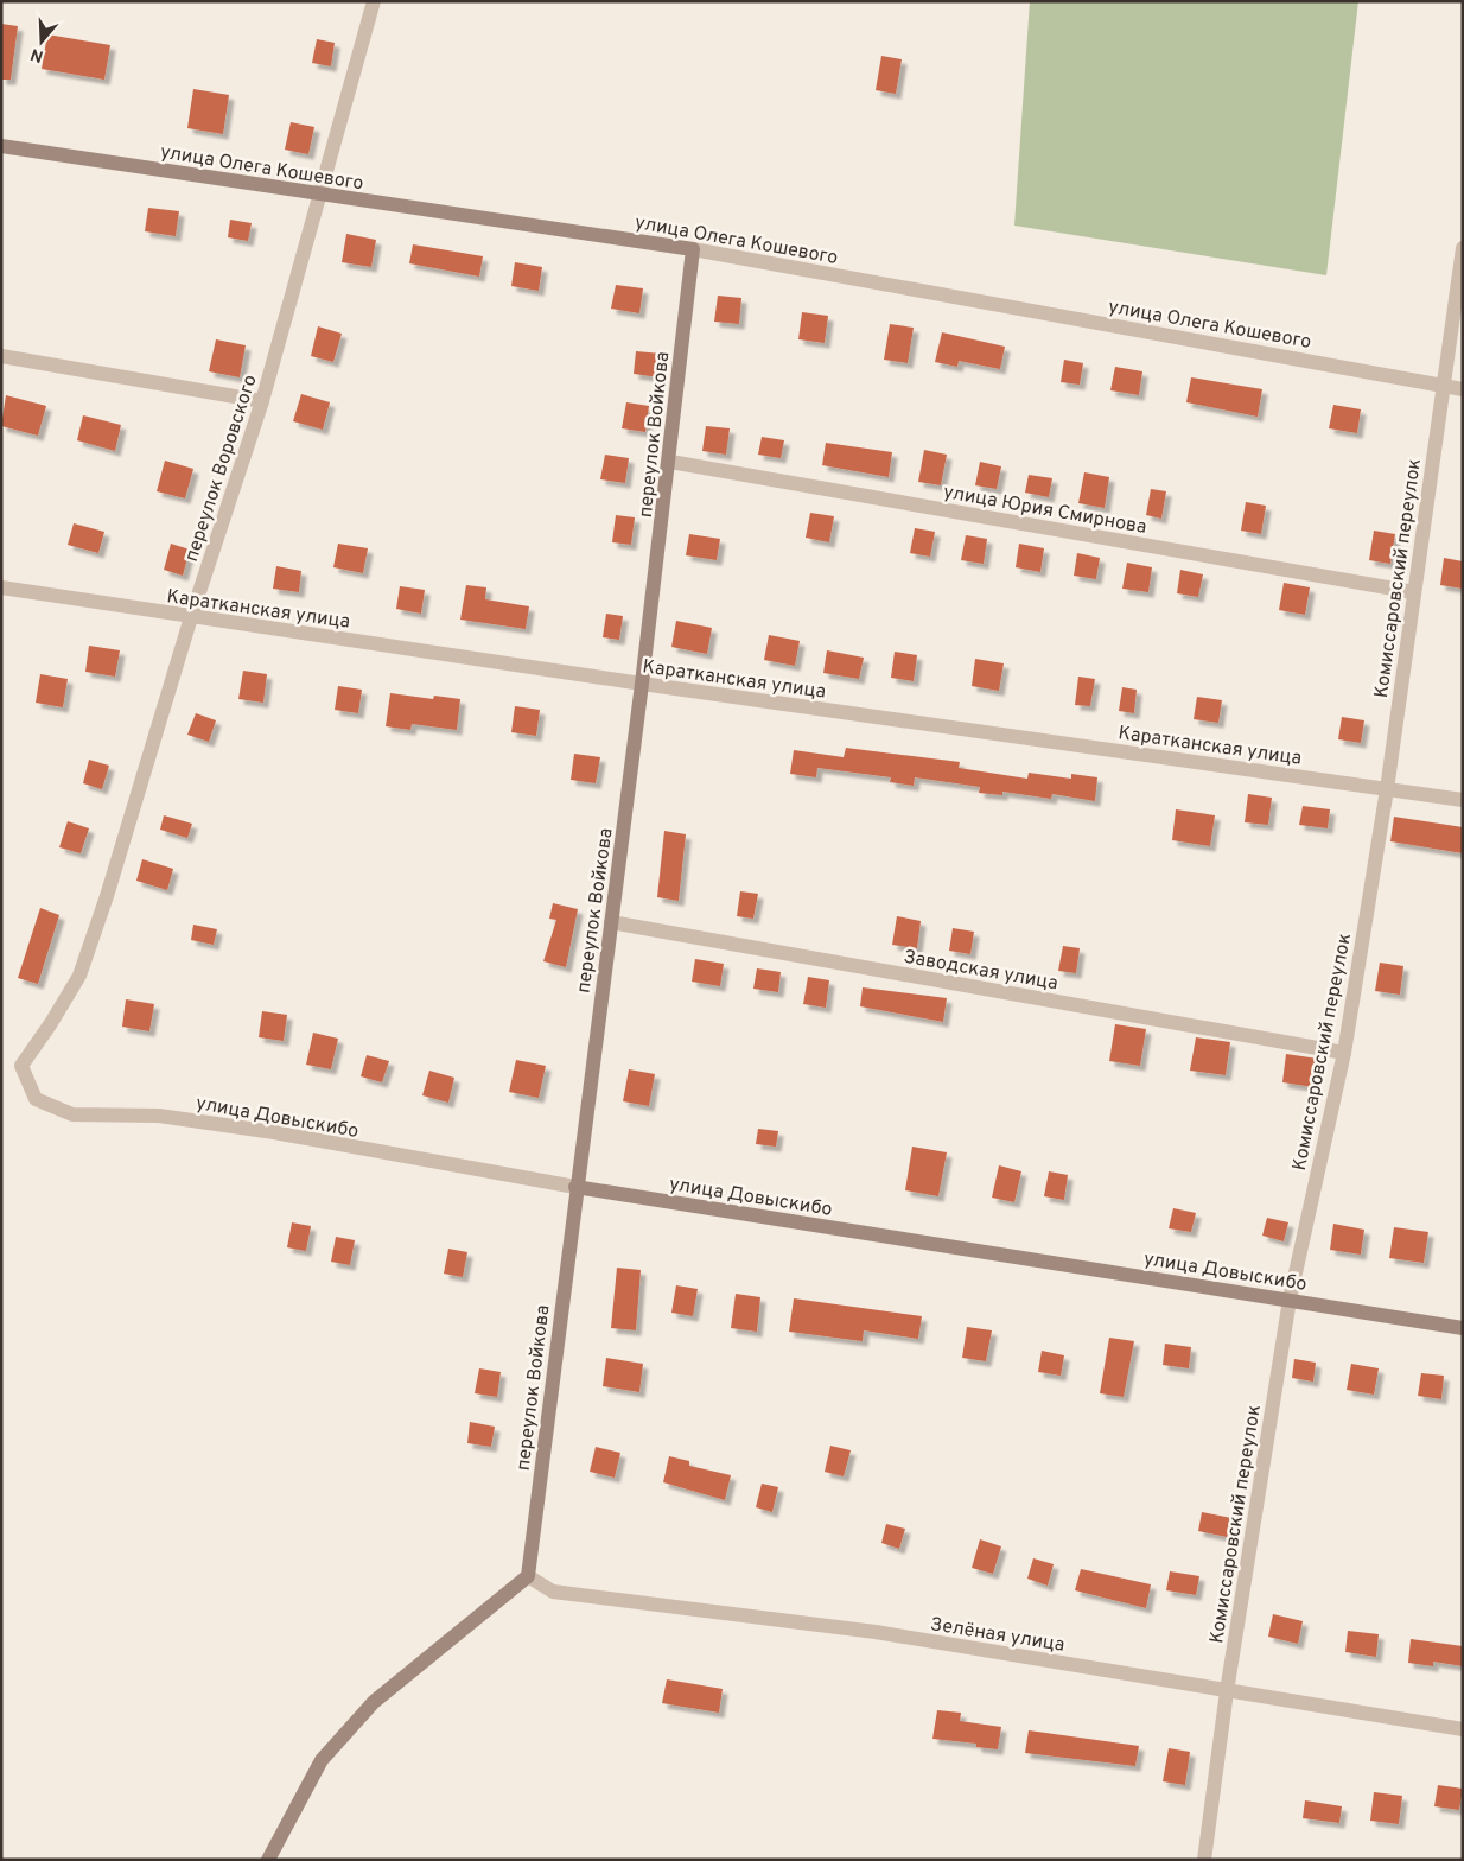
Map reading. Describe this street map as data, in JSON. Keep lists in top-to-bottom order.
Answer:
{
  "streets": {
    "street": [
      "улица Олега Кошевого",
      "переулок Войкова",
      "переулок Воровского",
      "улица Юрия Смирнова",
      "Комиссаровский переулок",
      "Каратканская улица",
      "Заводская улица",
      "улица Довыскибо",
      "Зелёная улица"
    ]
  },
  "crossings": [
    ["улица Олега Кошевого", "переулок Войкова"],
    ["улица Олега Кошевого", "переулок Воровского"],
    ["улица Олега Кошевого", "Комиссаровский переулок"],
    ["переулок Войкова", "улица Юрия Смирнова"],
    ["переулок Войкова", "Каратканская улица"],
    ["переулок Войкова", "Заводская улица"],
    ["переулок Войкова", "улица Довыскибо"],
    ["переулок Войкова", "Зелёная улица"],
    ["переулок Воровского", "Каратканская улица"],
    ["переулок Воровского", "улица Довыскибо"],
    ["улица Юрия Смирнова", "Комиссаровский переулок"],
    ["Комиссаровский переулок", "Каратканская улица"],
    ["Комиссаровский переулок", "Заводская улица"],
    ["Комиссаровский переулок", "улица Довыскибо"],
    ["Комиссаровский переулок", "Зелёная улица"]
  ],
  "north": "bottom"
}
